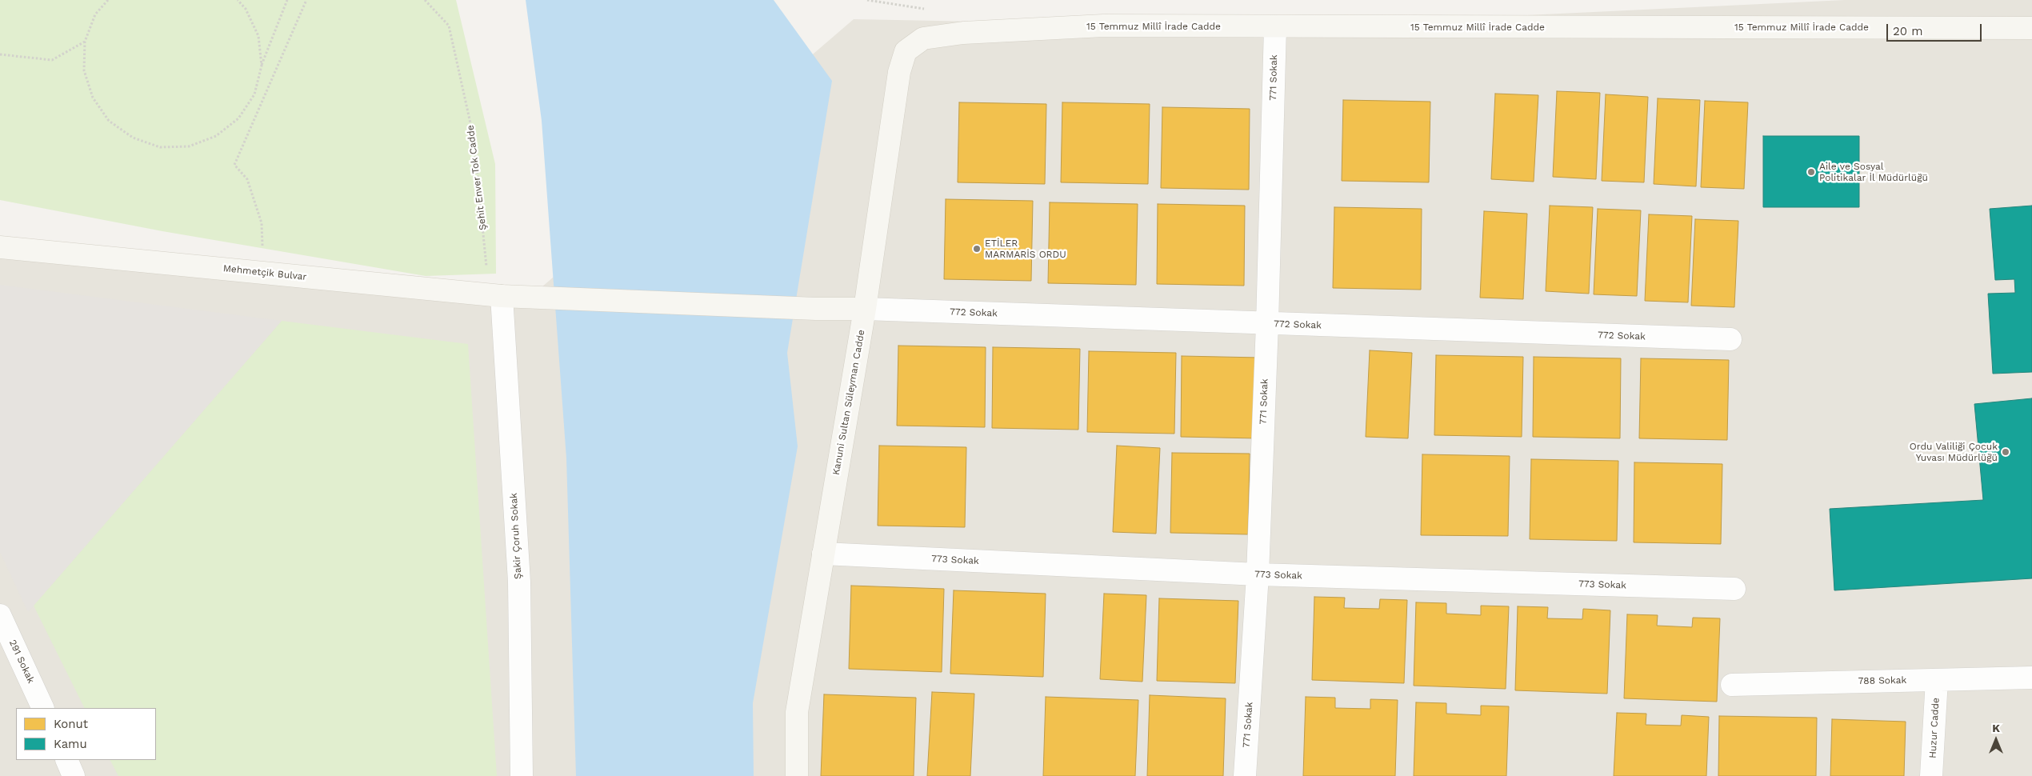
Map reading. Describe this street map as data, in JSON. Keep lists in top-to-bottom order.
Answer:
{
  "streets": {
    "street": [
      "15 Temmuz Millî İrade Cadde",
      "771 Sokak",
      "Mehmetçik Bulvar",
      "772 Sokak",
      "Kanuni Sultan Süleyman Cadde",
      "Şakir Çoruh Sokak",
      "773 Sokak",
      "291 Sokak",
      "788 Sokak",
      "Huzur Cadde"
    ],
    "path": ["Şehit Enver Tok Cadde"]
  },
  "crossings": [
    ["15 Temmuz Millî İrade Cadde", "771 Sokak"],
    ["15 Temmuz Millî İrade Cadde", "Kanuni Sultan Süleyman Cadde"],
    ["771 Sokak", "772 Sokak"],
    ["771 Sokak", "773 Sokak"],
    ["Şehit Enver Tok Cadde", "Mehmetçik Bulvar"],
    ["Şehit Enver Tok Cadde", "Şakir Çoruh Sokak"],
    ["Mehmetçik Bulvar", "772 Sokak"],
    ["Mehmetçik Bulvar", "Kanuni Sultan Süleyman Cadde"],
    ["Mehmetçik Bulvar", "Şakir Çoruh Sokak"],
    ["772 Sokak", "Kanuni Sultan Süleyman Cadde"],
    ["Kanuni Sultan Süleyman Cadde", "773 Sokak"],
    ["788 Sokak", "Huzur Cadde"]
  ],
  "places": ["Aile ve Sosyal Politikalar İl Müdürlüğü", "ETİLER MARMARİS ORDU", "Ordu Valiliği Çocuk Yuvası Müdürlüğü"],
  "legend": ["Konut", "Kamu"],
  "scale_bar": "20 m",
  "north": "top"
}
